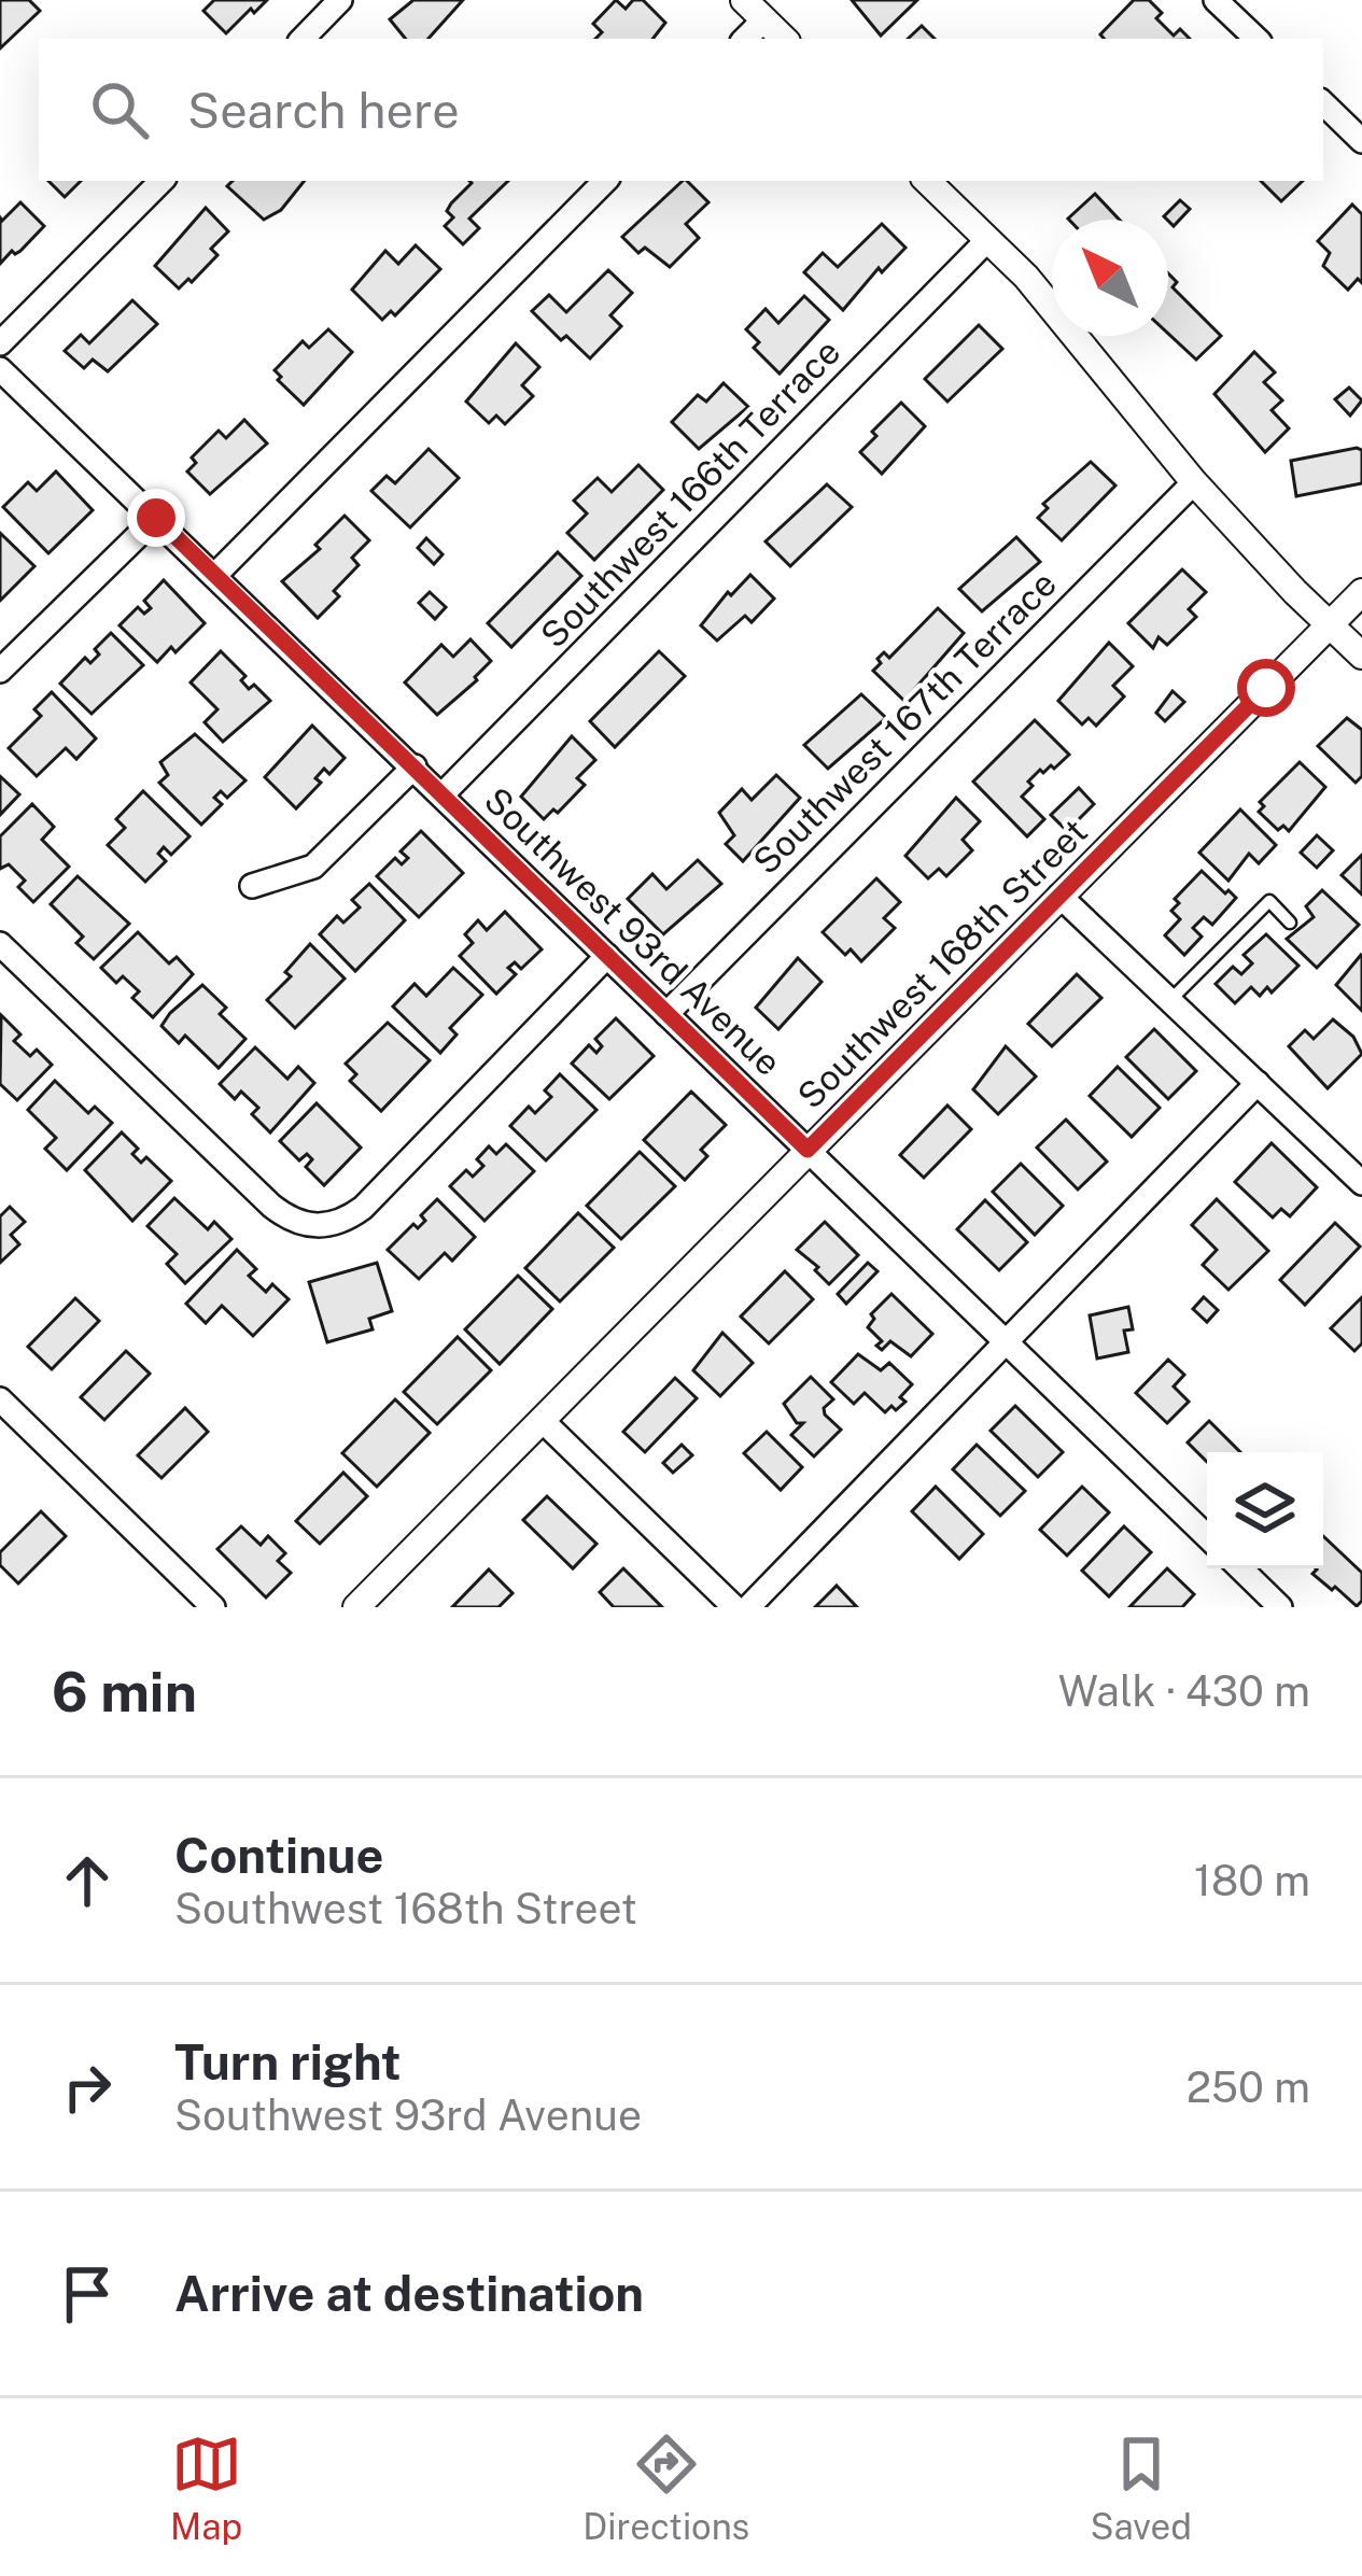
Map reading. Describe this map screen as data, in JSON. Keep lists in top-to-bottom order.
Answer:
{
  "streets": {
    "street": [
      "Southwest 166th Terrace",
      "Southwest 167th Terrace",
      "Southwest 93rd Avenue",
      "Southwest 168th Street"
    ]
  },
  "crossings": [
    ["Southwest 166th Terrace", "Southwest 93rd Avenue"],
    ["Southwest 167th Terrace", "Southwest 93rd Avenue"],
    ["Southwest 93rd Avenue", "Southwest 168th Street"]
  ],
  "north": "top left",
  "page": {
    "search": "Search here",
    "heading": ["6 min", "Walk · 430 m"],
    "list": [
      ["Continue", "Southwest 168th Street", "180 m"],
      ["Turn right", "Southwest 93rd Avenue", "250 m"],
      "Arrive at destination"
    ],
    "nav": ["Map", "Directions", "Saved"]
  }
}
